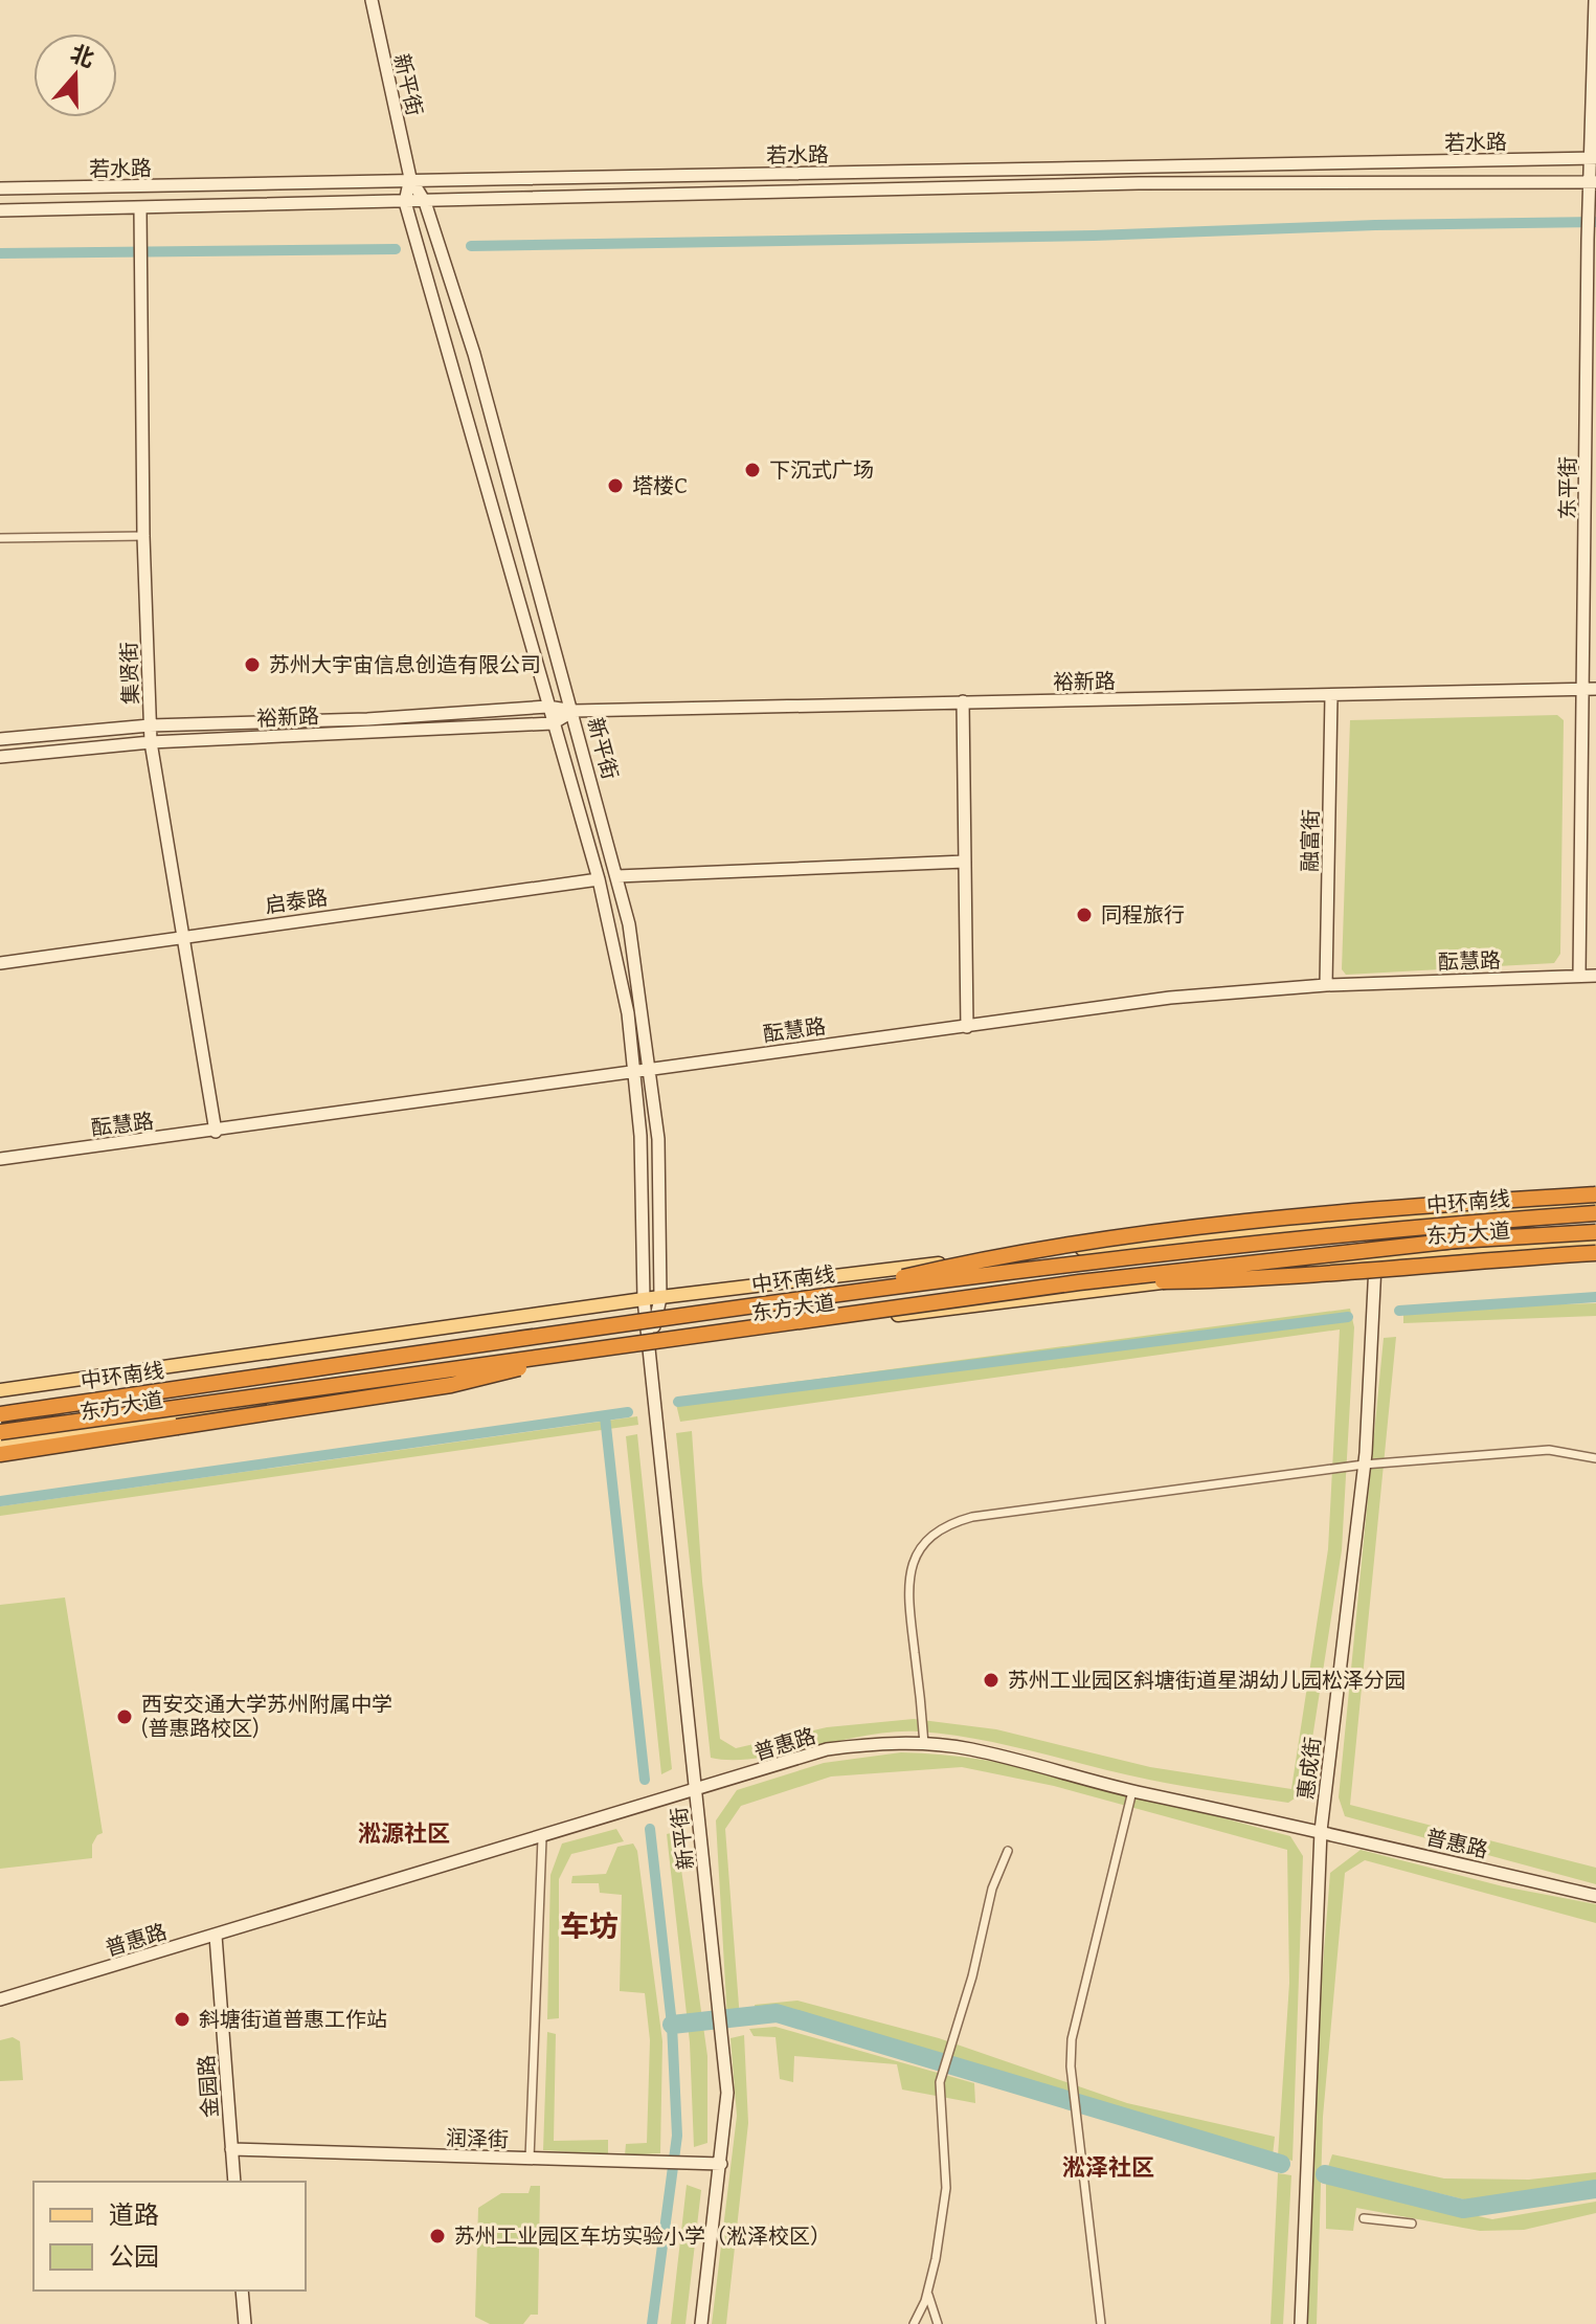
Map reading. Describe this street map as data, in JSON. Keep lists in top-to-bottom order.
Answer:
{
  "streets": {
    "highway": ["中环南线"],
    "main road": ["东方大道"],
    "street": [
      "新平街",
      "若水路",
      "东平街",
      "集贤街",
      "裕新路",
      "融富街",
      "启泰路",
      "酝慧路",
      "普惠路",
      "惠成街",
      "金园路",
      "润泽街"
    ]
  },
  "crossings": [
    ["新平街", "若水路"],
    ["新平街", "裕新路"],
    ["新平街", "启泰路"],
    ["新平街", "酝慧路"],
    ["新平街", "东方大道"],
    ["新平街", "普惠路"],
    ["新平街", "润泽街"],
    ["若水路", "东平街"],
    ["若水路", "集贤街"],
    ["东平街", "裕新路"],
    ["东平街", "酝慧路"],
    ["集贤街", "裕新路"],
    ["集贤街", "启泰路"],
    ["集贤街", "酝慧路"],
    ["裕新路", "融富街"],
    ["融富街", "酝慧路"],
    ["东方大道", "惠成街"],
    ["普惠路", "惠成街"],
    ["普惠路", "金园路"],
    ["金园路", "润泽街"]
  ],
  "districts": ["淞源社区", "车坊", "淞泽社区"],
  "places": [
    "下沉式广场",
    "塔楼C",
    "苏州大宇宙信息创造有限公司",
    "同程旅行",
    "苏州工业园区斜塘街道星湖幼儿园松泽分园",
    "西安交通大学苏州附属中学 (普惠路校区)",
    "斜塘街道普惠工作站",
    "苏州工业园区车坊实验小学（淞泽校区）"
  ],
  "legend": ["道路", "公园"],
  "north": "top"
}
